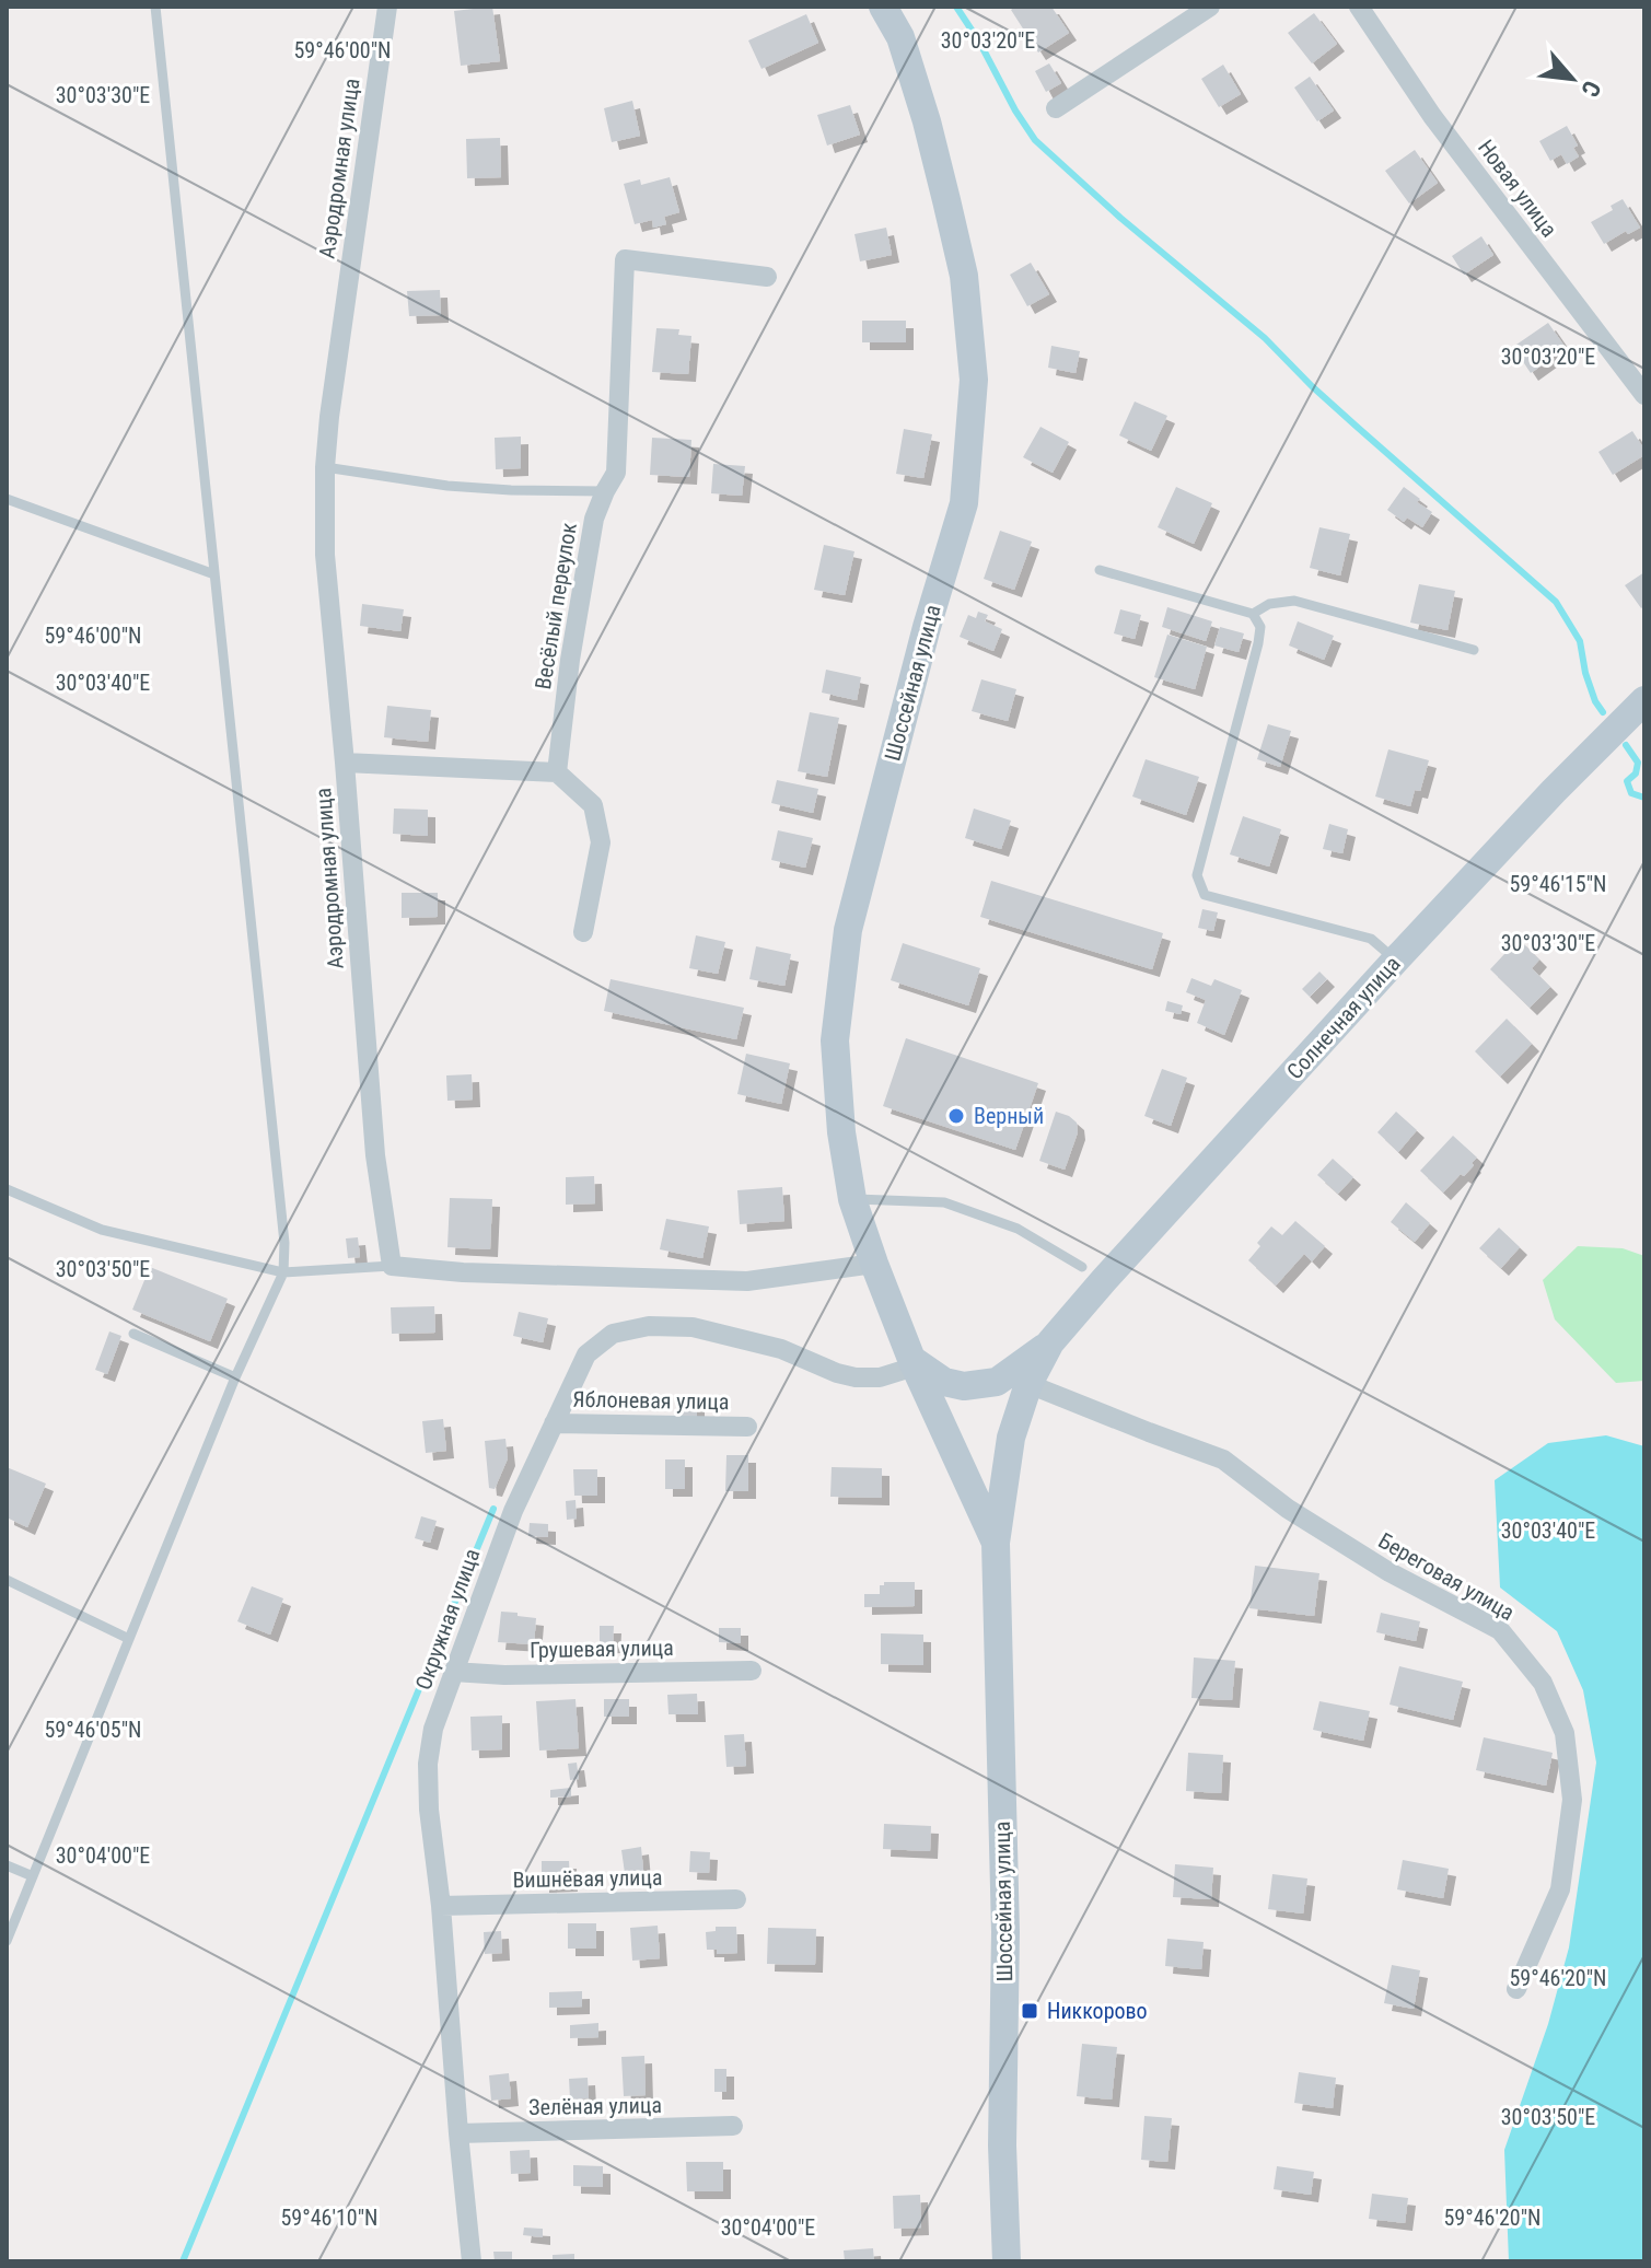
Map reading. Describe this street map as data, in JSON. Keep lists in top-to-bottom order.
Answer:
{
  "streets": {
    "main road": ["Шоссейная улица", "Солнечная улица"],
    "street": [
      "Аэродромная улица",
      "Новая улица",
      "Весёлый переулок",
      "Яблоневая улица",
      "Береговая улица",
      "Окружная улица",
      "Грушевая улица",
      "Вишнёвая улица",
      "Зелёная улица"
    ]
  },
  "crossings": [
    ["Шоссейная улица", "Окружная улица"],
    ["Яблоневая улица", "Окружная улица"],
    ["Окружная улица", "Грушевая улица"],
    ["Окружная улица", "Вишнёвая улица"],
    ["Окружная улица", "Зелёная улица"]
  ],
  "places": {
    "other": ["Верный"],
    "transit": ["Никкорово"]
  },
  "north": "bottom right",
  "coordinates": [
    "30°03'20\"E",
    "59°46'00\"N",
    "30°03'30\"E",
    "30°03'40\"E",
    "59°46'15\"N",
    "30°03'50\"E",
    "59°46'05\"N",
    "30°04'00\"E",
    "59°46'20\"N",
    "59°46'10\"N"
  ]
}
